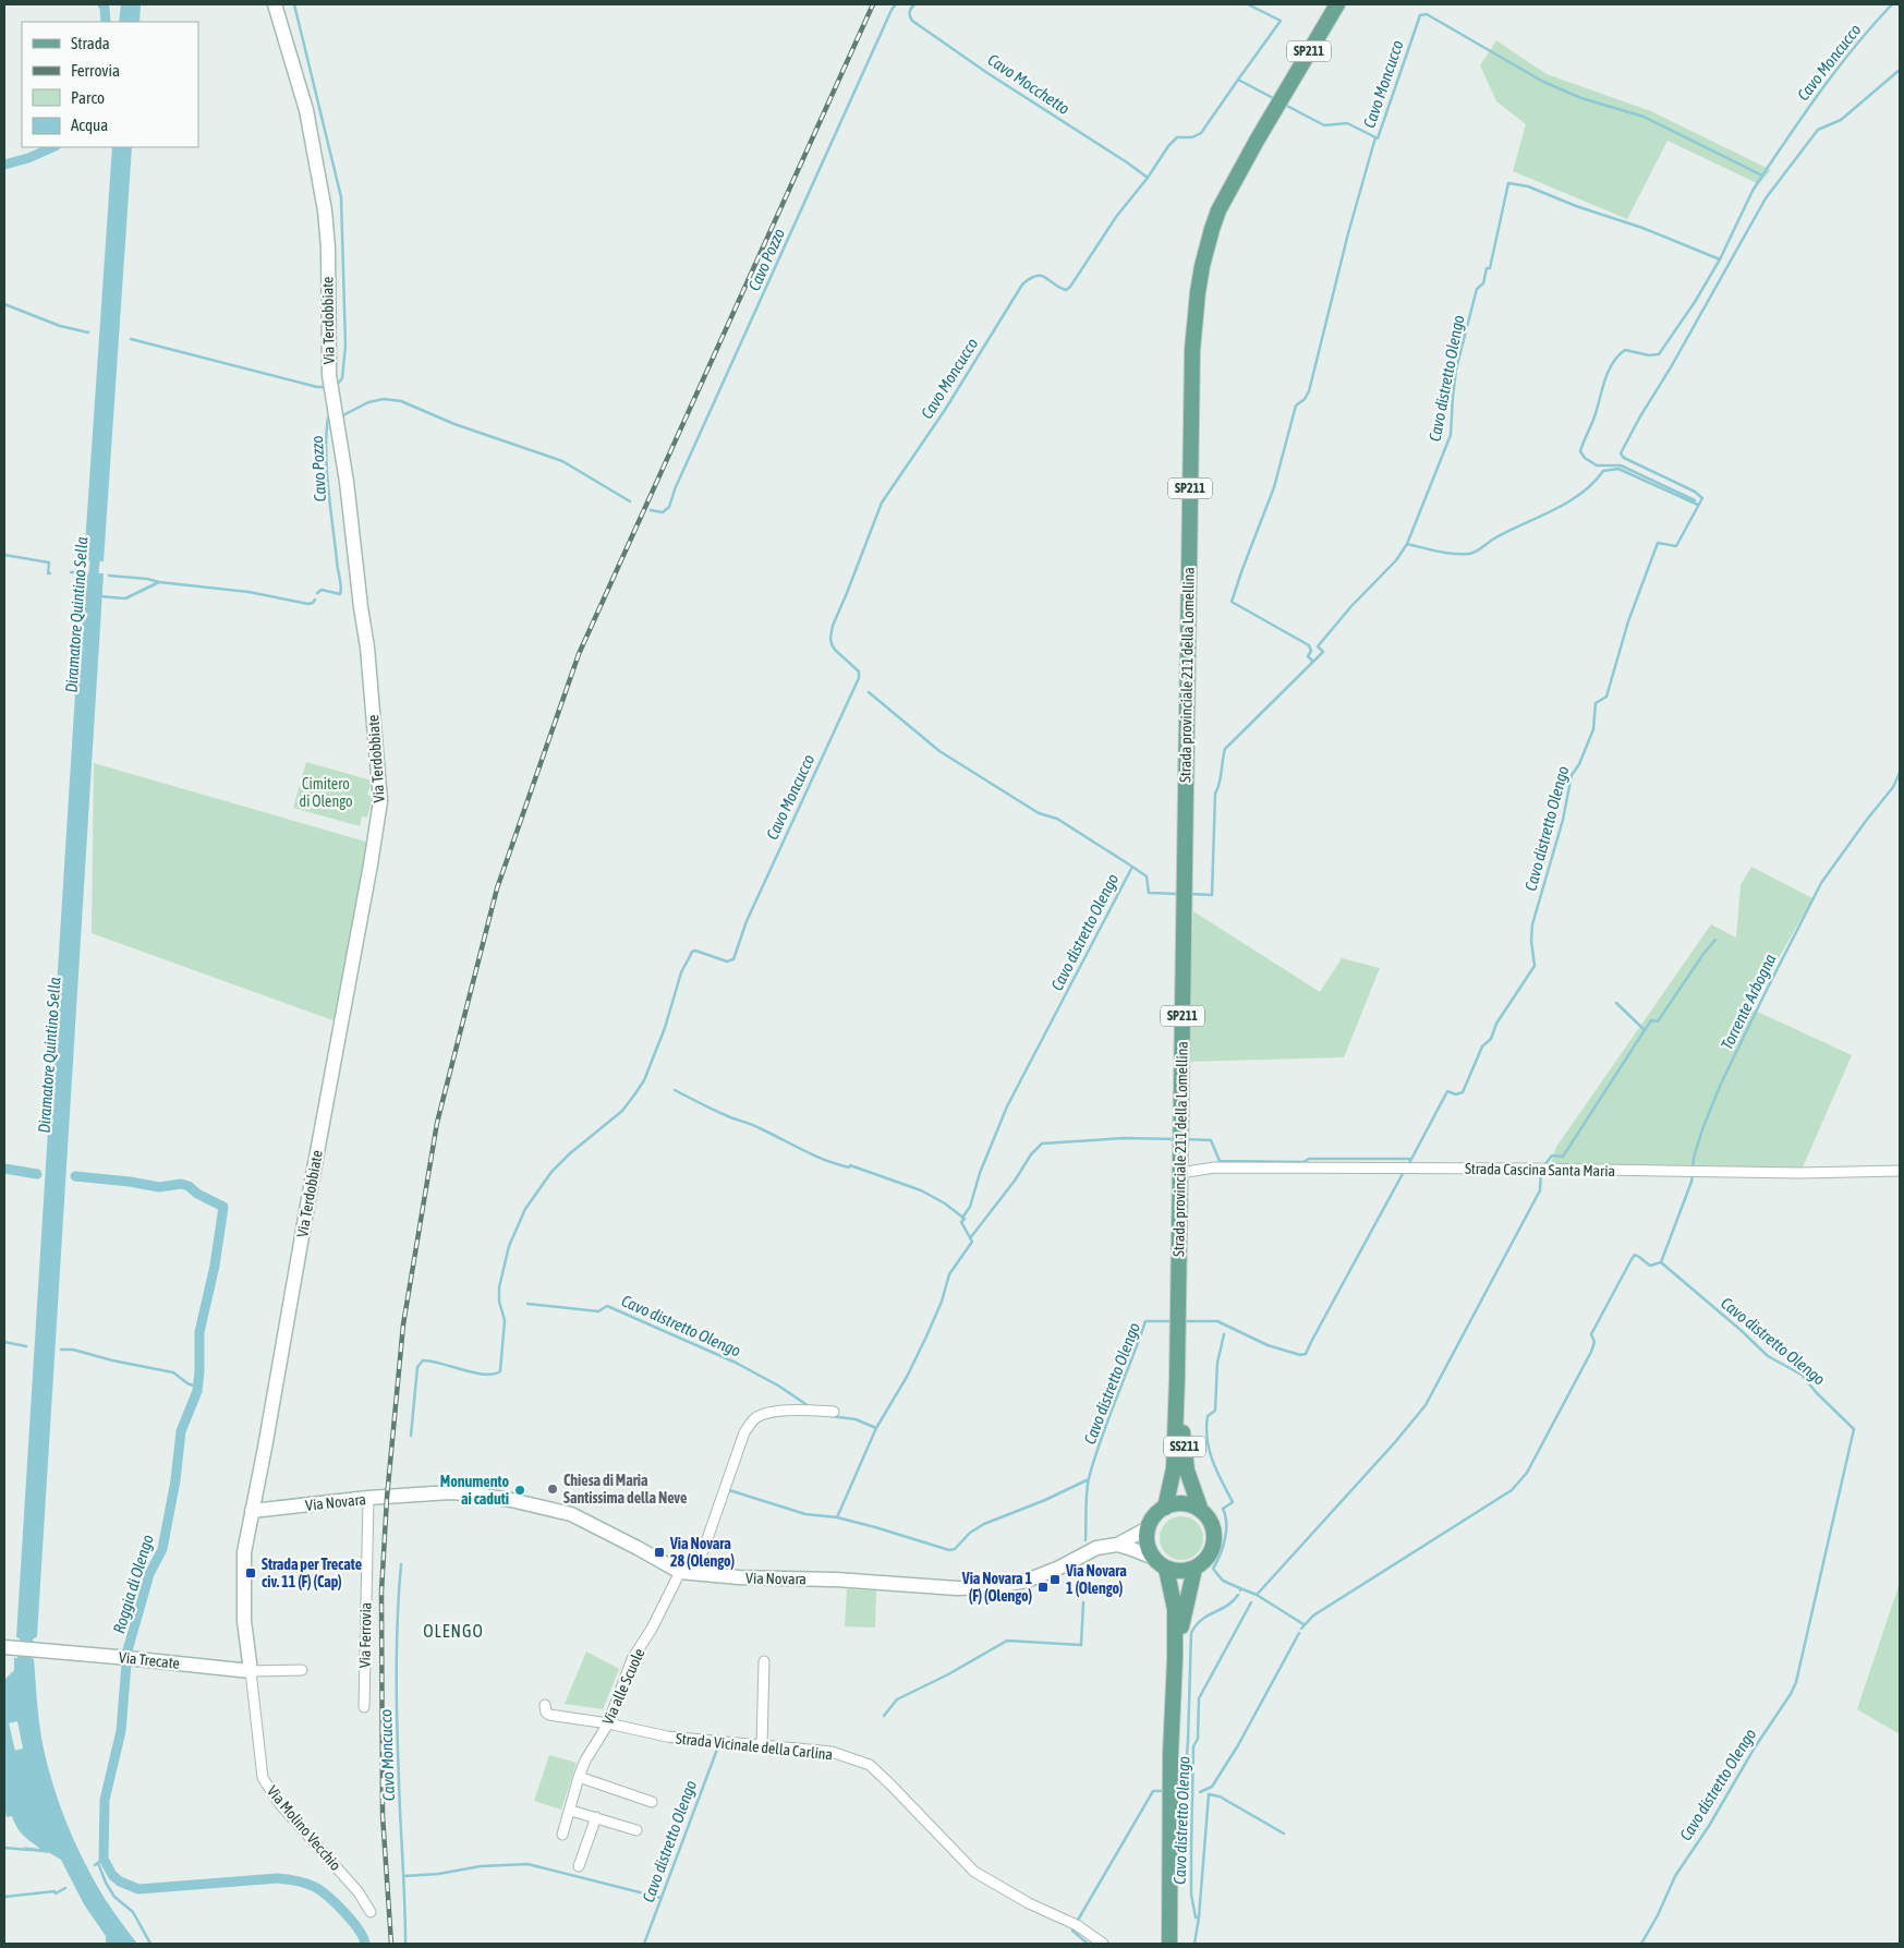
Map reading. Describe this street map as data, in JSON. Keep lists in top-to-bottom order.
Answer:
{
  "streets": {
    "main road": ["SP211", "Strada provinciale 211 della Lomellina", "SS211"],
    "street": [
      "Via Terdobbiate",
      "Strada Cascina Santa Maria",
      "Via Novara",
      "Via Ferrovia",
      "Via Trecate",
      "Via alle Scuole",
      "Strada Vicinale della Carlina",
      "Via Molino Vecchio"
    ]
  },
  "crossings": [
    ["Via Terdobbiate", "Via Novara"],
    ["Strada provinciale 211 della Lomellina", "Strada Cascina Santa Maria"],
    ["Strada provinciale 211 della Lomellina", "SS211"],
    ["SS211", "Via Novara"],
    ["Via Novara", "Via Ferrovia"],
    ["Via Novara", "Via alle Scuole"],
    ["Via Trecate", "Via Molino Vecchio"],
    ["Via alle Scuole", "Strada Vicinale della Carlina"]
  ],
  "districts": ["OLENGO"],
  "water": [
    "Cavo Moncucco",
    "Cavo Mocchetto",
    "Cavo Pozzo",
    "Cavo distretto Olengo",
    "Diramatore Quintino Sella",
    "Torrente Arbogna",
    "Roggia di Olengo"
  ],
  "parks": ["Cimitero di Olengo"],
  "places": {
    "other": ["Chiesa di Maria Santissima della Neve", "Monumento ai caduti"],
    "transit": [
      "Via Novara 28 (Olengo)",
      "Strada per Trecate civ. 11 (F) (Cap)",
      "Via Novara 1 (Olengo)",
      "Via Novara 1 (F) (Olengo)"
    ]
  },
  "legend": [
    "Strada",
    "Ferrovia",
    "Parco",
    "Acqua"
  ]
}
